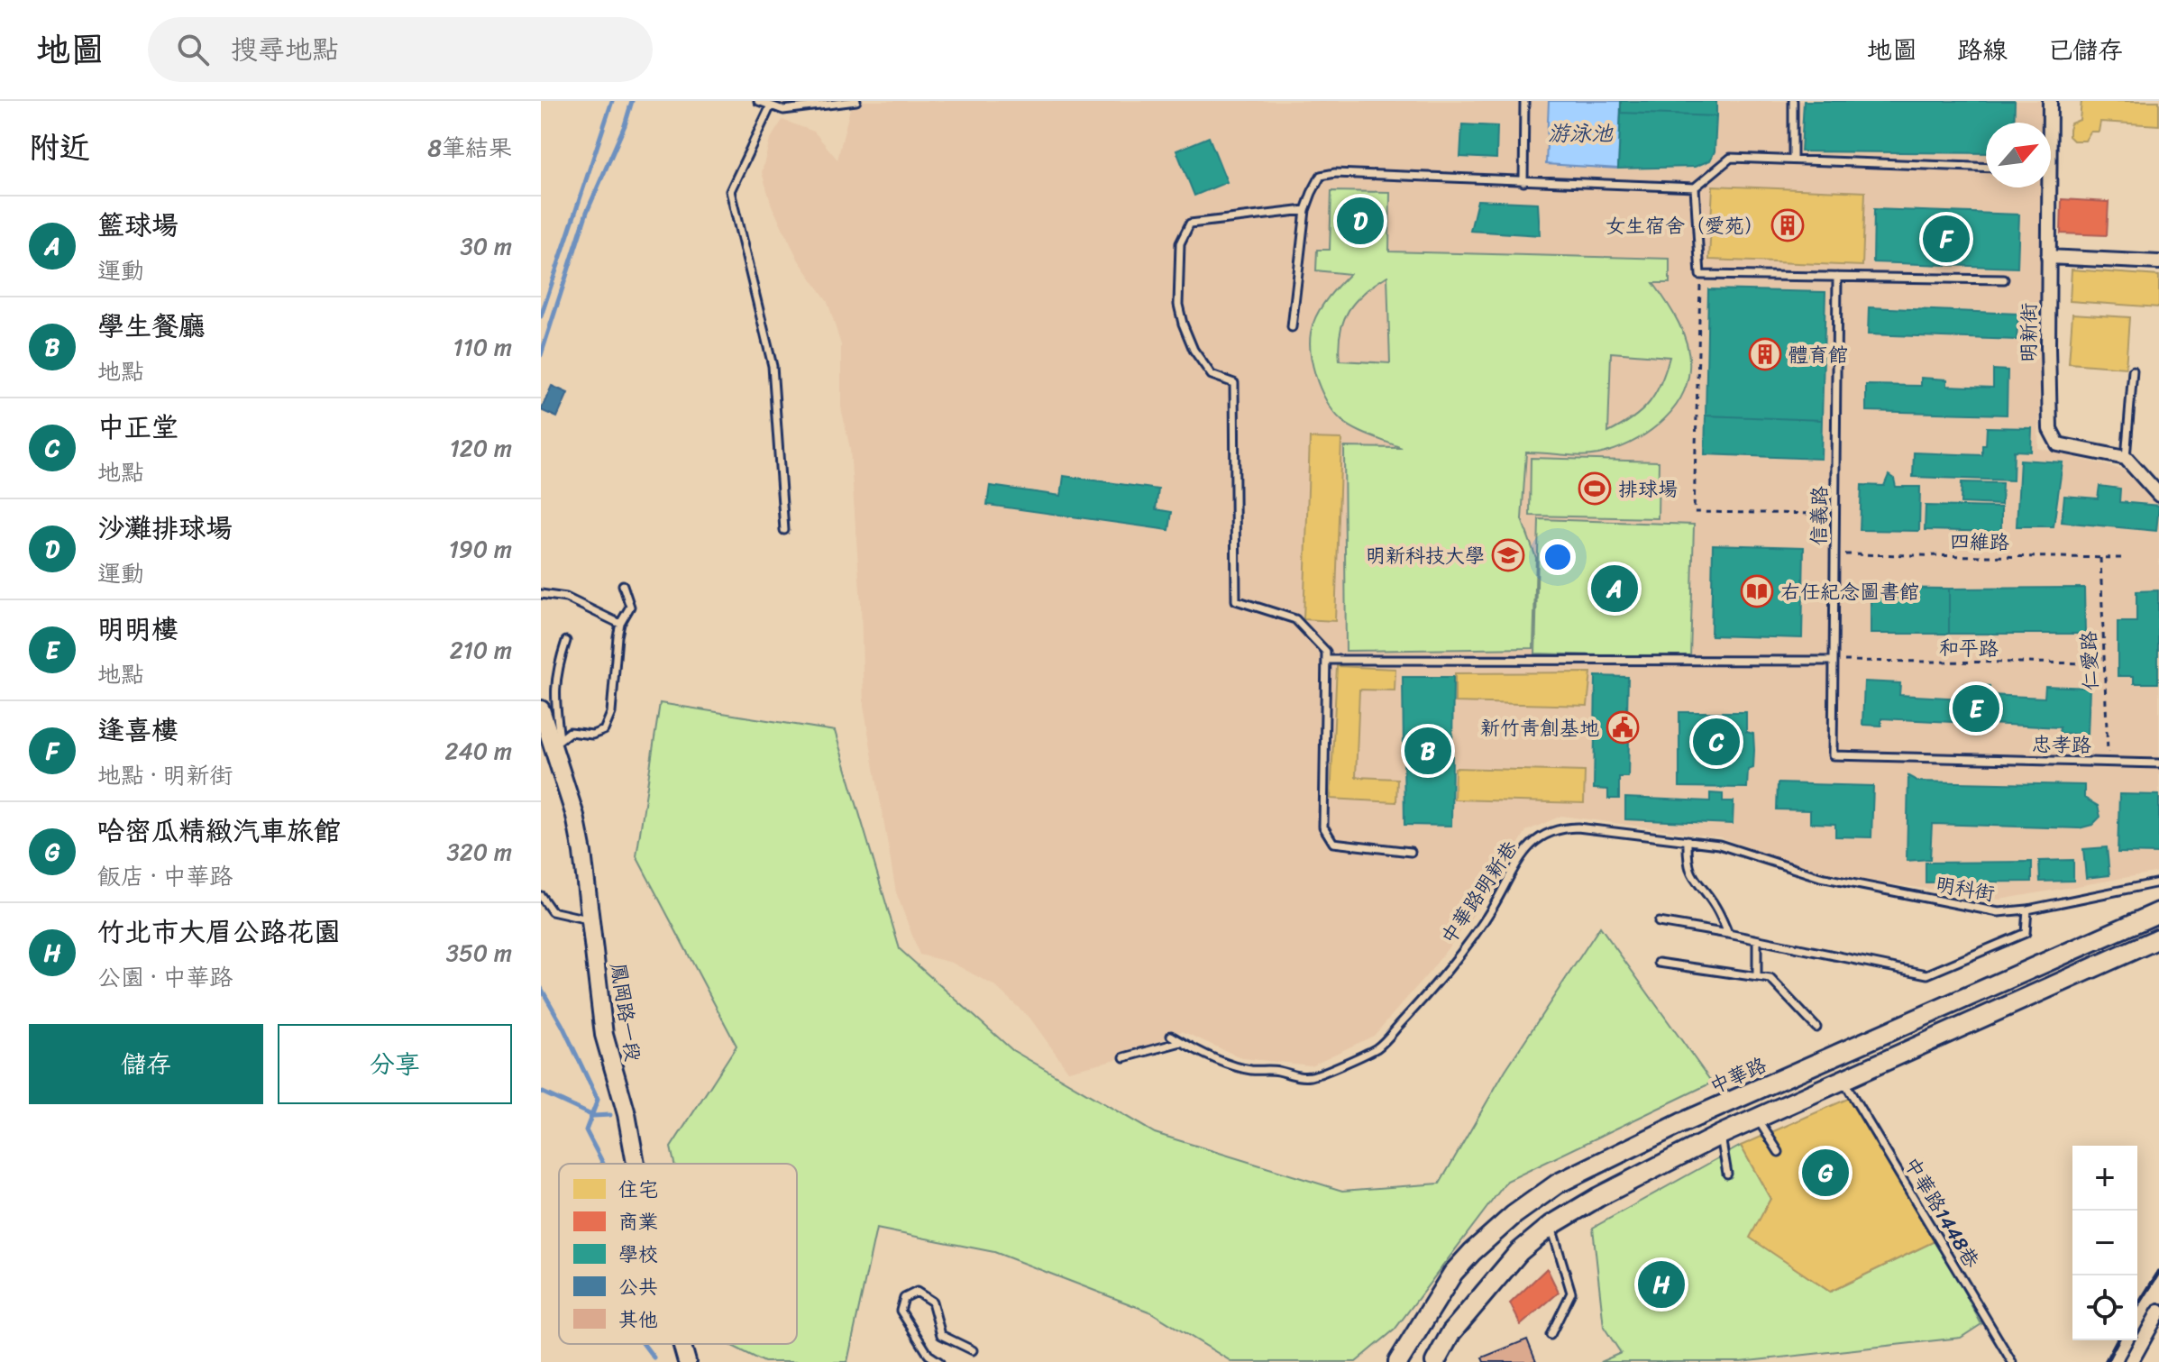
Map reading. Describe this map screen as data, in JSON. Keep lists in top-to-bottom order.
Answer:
{
  "streets": {
    "main road": ["中華路"],
    "street": ["明新街", "鳳岡路一段"],
    "lane": [
      "信義路",
      "忠孝路",
      "明科街",
      "中華路明新巷",
      "中華路1448巷"
    ],
    "path": ["四維路", "和平路", "仁愛路"]
  },
  "crossings": [
    ["信義路", "四維路"],
    ["信義路", "和平路"],
    ["信義路", "忠孝路"],
    ["四維路", "仁愛路"],
    ["和平路", "仁愛路"],
    ["仁愛路", "忠孝路"],
    ["明科街", "中華路明新巷"]
  ],
  "water": ["游泳池"],
  "places": {
    "building": ["女生宿舍（愛苑）", "體育館"],
    "sports": ["排球場"],
    "school or university": ["明新科技大學"],
    "library": ["右任紀念圖書館"],
    "public building": ["新竹青創基地"]
  },
  "legend": [
    "住宅",
    "商業",
    "學校",
    "公共",
    "其他"
  ],
  "north": "top right",
  "page": {
    "header": "地圖",
    "search": "搜尋地點",
    "nav": ["地圖", "路線", "已儲存"],
    "heading": ["附近", "8筆結果"],
    "pins": [
      "D",
      "F",
      "A",
      "E",
      "C",
      "B",
      "G",
      "H"
    ],
    "list": [
      {
        "mark": "A",
        "name": "籃球場",
        "note": "運動",
        "value": "30 m"
      },
      {
        "mark": "B",
        "name": "學生餐廳",
        "note": "地點",
        "value": "110 m"
      },
      {
        "mark": "C",
        "name": "中正堂",
        "note": "地點",
        "value": "120 m"
      },
      {
        "mark": "D",
        "name": "沙灘排球場",
        "note": "運動",
        "value": "190 m"
      },
      {
        "mark": "E",
        "name": "明明樓",
        "note": "地點",
        "value": "210 m"
      },
      {
        "mark": "F",
        "name": "逢喜樓",
        "note": "地點 · 明新街",
        "value": "240 m"
      },
      {
        "mark": "G",
        "name": "哈密瓜精緻汽車旅館",
        "note": "飯店 · 中華路",
        "value": "320 m"
      },
      {
        "mark": "H",
        "name": "竹北市大眉公路花園",
        "note": "公園 · 中華路",
        "value": "350 m"
      }
    ],
    "buttons": ["儲存", "分享"],
    "map_buttons": ["+", "−"]
  }
}
